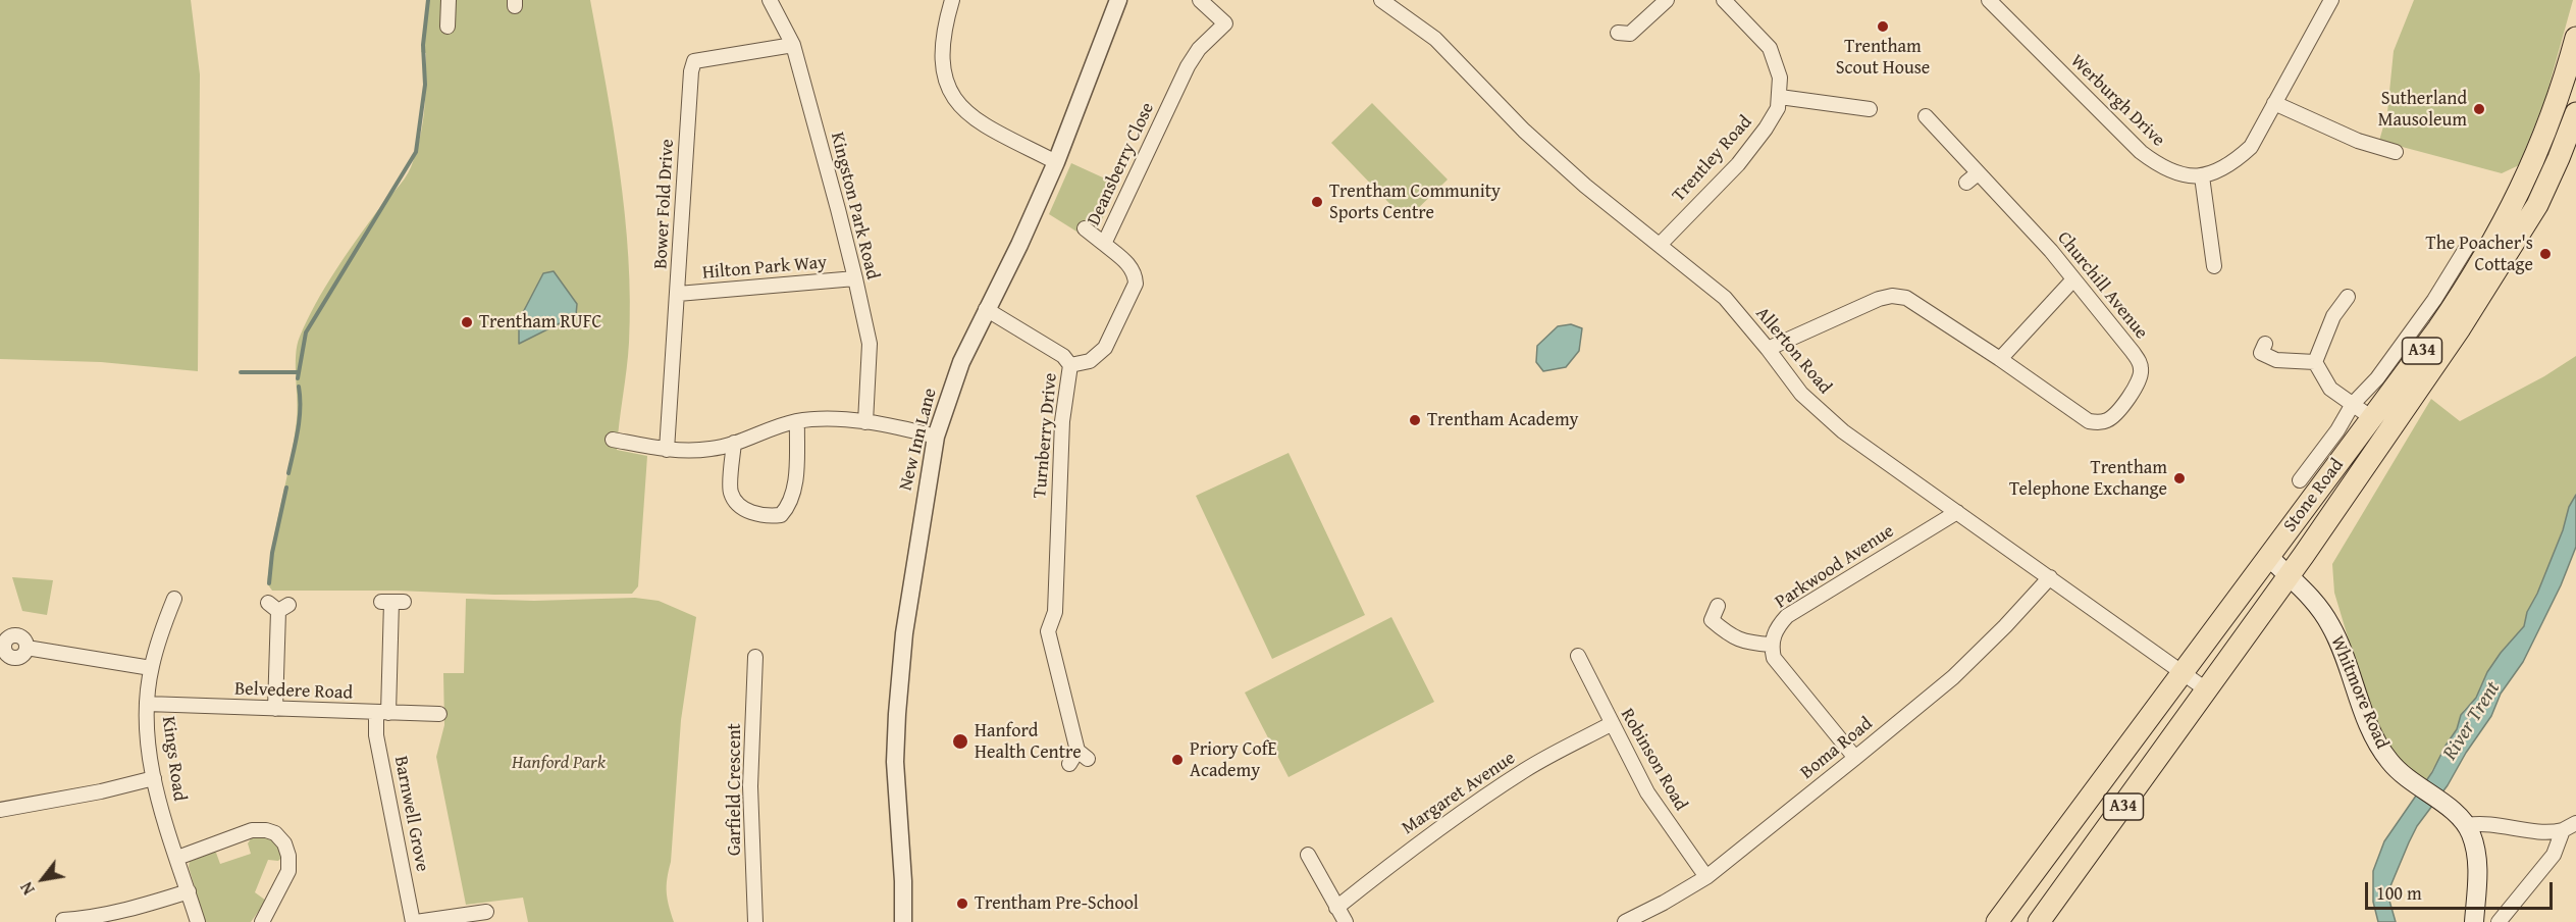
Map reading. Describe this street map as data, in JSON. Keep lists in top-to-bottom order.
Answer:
{
  "streets": {
    "highway": ["A34", "Stone Road"],
    "main road": ["Whitmore Road"],
    "street": [
      "Werburgh Drive",
      "Trentley Road",
      "Deansberry Close",
      "Bower Fold Drive",
      "Kingston Park Road",
      "Hilton Park Way",
      "Churchill Avenue",
      "Allerton Road",
      "Turnberry Drive",
      "New Inn Lane",
      "Parkwood Avenue",
      "Belvedere Road",
      "Boma Road",
      "Kings Road",
      "Robinson Road",
      "Garfield Crescent",
      "Margaret Avenue",
      "Barnwell Grove"
    ]
  },
  "crossings": [
    ["Trentley Road", "Allerton Road"],
    ["Deansberry Close", "Turnberry Drive"],
    ["Bower Fold Drive", "Kingston Park Road"],
    ["Bower Fold Drive", "Hilton Park Way"],
    ["Kingston Park Road", "Hilton Park Way"],
    ["Allerton Road", "Stone Road"],
    ["Allerton Road", "Parkwood Avenue"],
    ["Allerton Road", "Boma Road"],
    ["Turnberry Drive", "New Inn Lane"],
    ["Stone Road", "Whitmore Road"],
    ["Belvedere Road", "Kings Road"],
    ["Belvedere Road", "Barnwell Grove"],
    ["Boma Road", "Robinson Road"],
    ["Robinson Road", "Margaret Avenue"]
  ],
  "water": ["River Trent"],
  "parks": ["Hanford Park"],
  "places": [
    "Trentham Scout House",
    "Sutherland Mausoleum",
    "Trentham Community Sports Centre",
    "The Poacher's Cottage",
    "Trentham RUFC",
    "Trentham Academy",
    "Trentham Telephone Exchange",
    "Hanford Health Centre",
    "Priory CofE Academy",
    "Trentham Pre-School"
  ],
  "scale_bar": "100 m",
  "north": "bottom left"
}
